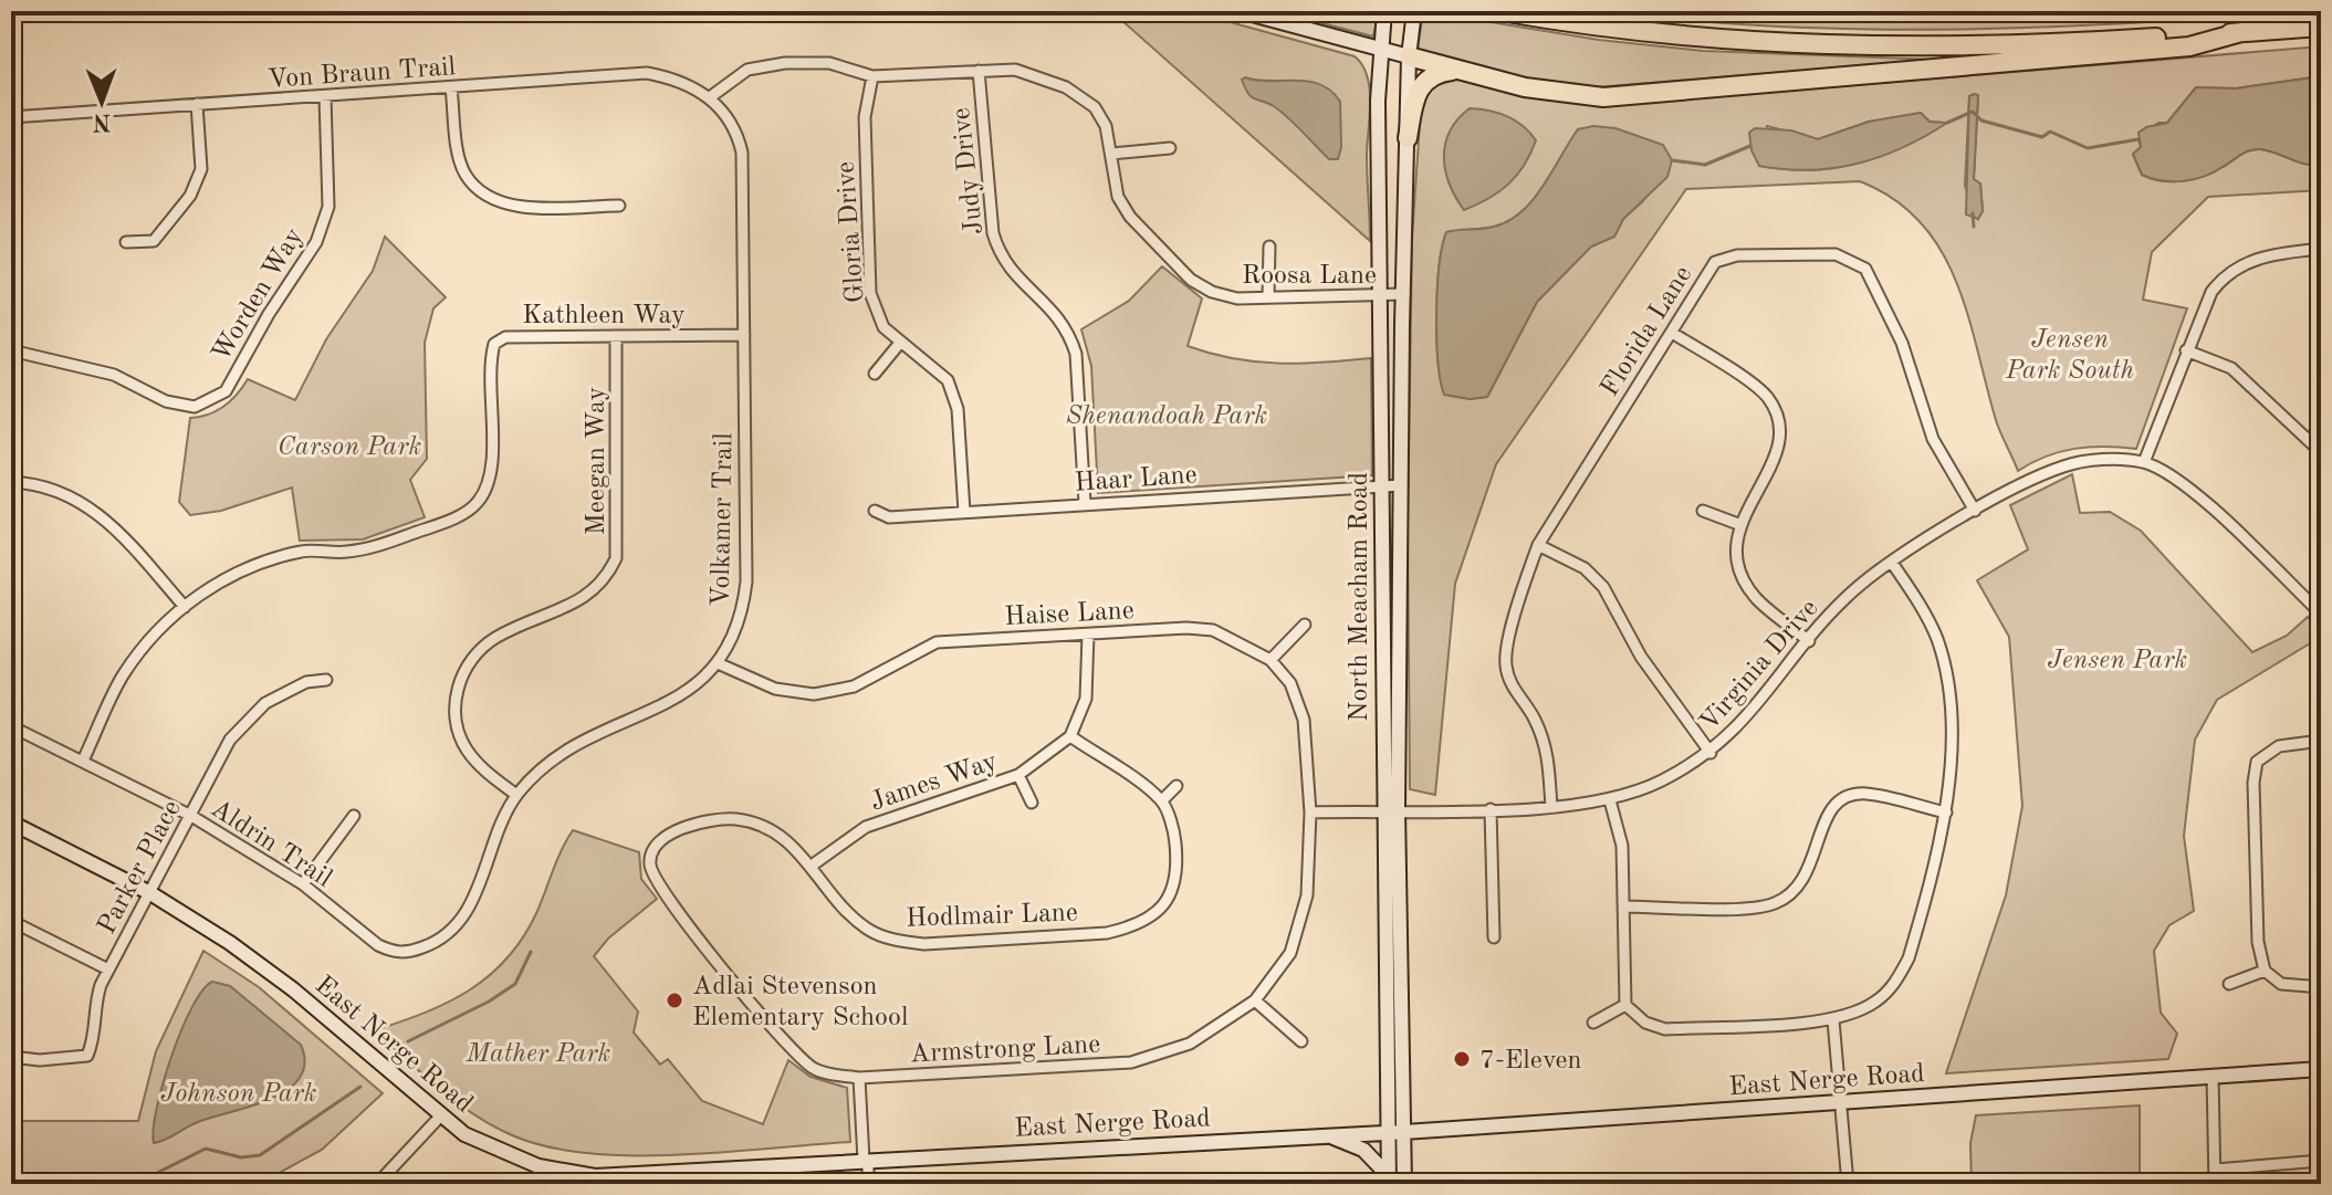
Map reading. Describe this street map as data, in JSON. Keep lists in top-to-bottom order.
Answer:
{
  "streets": {
    "main road": ["North Meacham Road", "East Nerge Road"],
    "street": [
      "Von Braun Trail",
      "Judy Drive",
      "Gloria Drive",
      "Roosa Lane",
      "Worden Way",
      "Kathleen Way",
      "Florida Lane",
      "Meegan Way",
      "Haar Lane",
      "Volkamer Trail",
      "Haise Lane",
      "Virginia Drive",
      "James Way",
      "Aldrin Trail",
      "Parker Place",
      "Hodlmair Lane",
      "Armstrong Lane"
    ]
  },
  "crossings": [
    ["Von Braun Trail", "Roosa Lane"],
    ["Von Braun Trail", "Worden Way"],
    ["Von Braun Trail", "Volkamer Trail"],
    ["Judy Drive", "Roosa Lane"],
    ["Judy Drive", "Haar Lane"],
    ["Gloria Drive", "Roosa Lane"],
    ["Gloria Drive", "Haar Lane"],
    ["Roosa Lane", "Volkamer Trail"],
    ["Roosa Lane", "North Meacham Road"],
    ["Kathleen Way", "Meegan Way"],
    ["Kathleen Way", "Volkamer Trail"],
    ["Kathleen Way", "Aldrin Trail"],
    ["Florida Lane", "Virginia Drive"],
    ["Meegan Way", "Volkamer Trail"],
    ["Haar Lane", "North Meacham Road"],
    ["Volkamer Trail", "Haise Lane"],
    ["Volkamer Trail", "Aldrin Trail"],
    ["North Meacham Road", "Virginia Drive"],
    ["North Meacham Road", "East Nerge Road"],
    ["Haise Lane", "Virginia Drive"],
    ["Haise Lane", "Armstrong Lane"],
    ["Virginia Drive", "Armstrong Lane"],
    ["James Way", "Hodlmair Lane"],
    ["Aldrin Trail", "Parker Place"],
    ["Parker Place", "East Nerge Road"],
    ["Hodlmair Lane", "Armstrong Lane"]
  ],
  "parks": [
    "Jensen Park South",
    "Shenandoah Park",
    "Carson Park",
    "Jensen Park",
    "Mather Park",
    "Johnson Park"
  ],
  "places": ["Adlai Stevenson Elementary School", "7-Eleven"],
  "north": "bottom"
}
